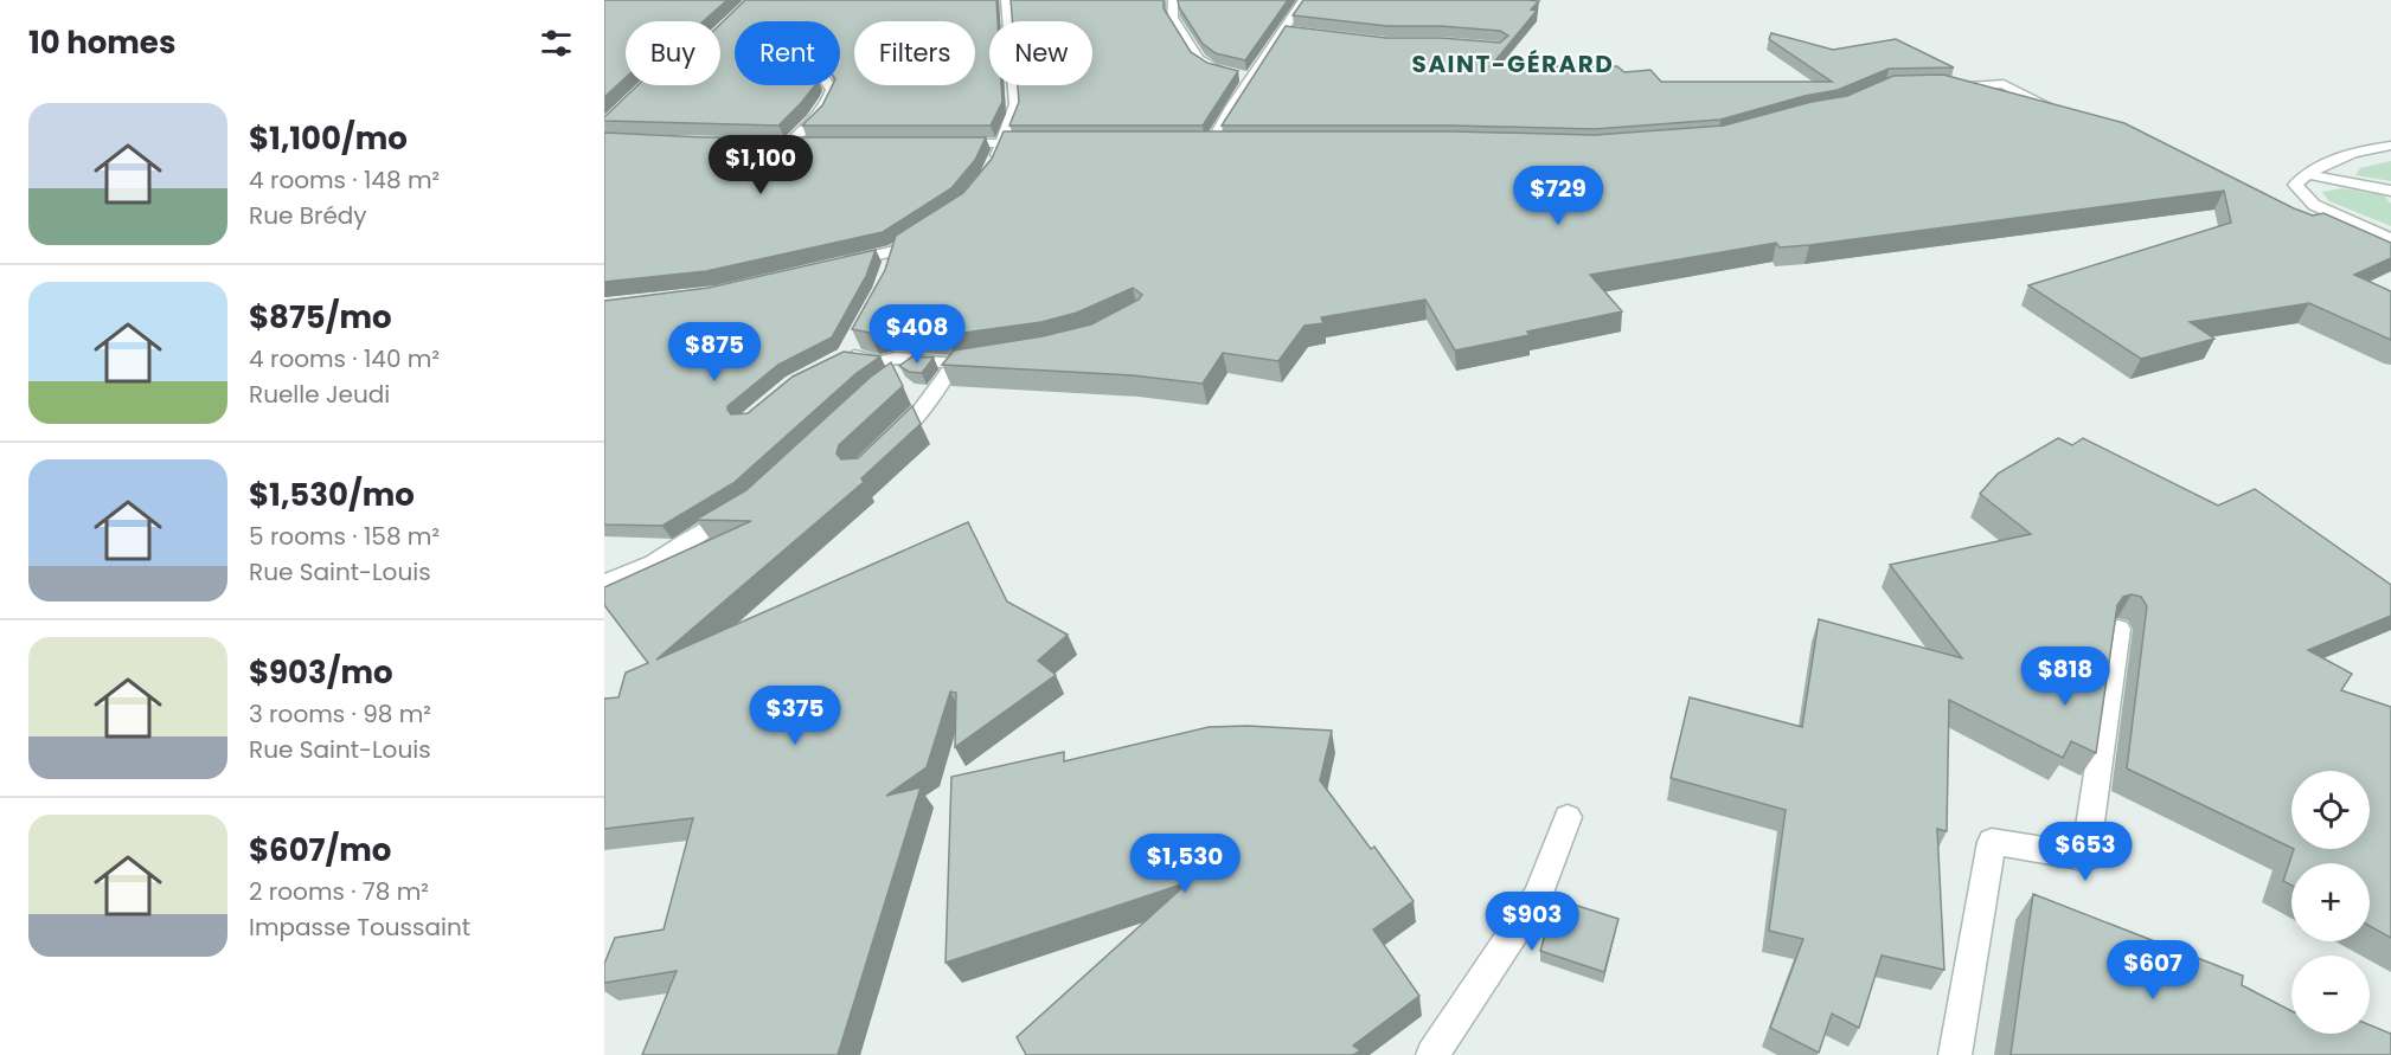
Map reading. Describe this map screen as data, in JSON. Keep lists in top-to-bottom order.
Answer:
{
  "districts": ["SAINT-GÉRARD"],
  "page": {
    "heading": "10 homes",
    "chip": [
      "Buy",
      "Rent",
      "Filters",
      "New"
    ],
    "list": [
      {
        "name": "$1,100/mo",
        "note": "4 rooms · 148 m² · Rue Brédy"
      },
      {
        "name": "$875/mo",
        "note": "4 rooms · 140 m² · Ruelle Jeudi"
      },
      {
        "name": "$1,530/mo",
        "note": "5 rooms · 158 m² · Rue Saint-Louis"
      },
      {
        "name": "$903/mo",
        "note": "3 rooms · 98 m² · Rue Saint-Louis"
      },
      {
        "name": "$607/mo",
        "note": "2 rooms · 78 m² · Impasse Toussaint"
      }
    ],
    "price": [
      "$1,100",
      "$729",
      "$408",
      "$875",
      "$818",
      "$375",
      "$653",
      "$1,530",
      "$903",
      "$607"
    ],
    "map_buttons": ["+", "−"]
  }
}
